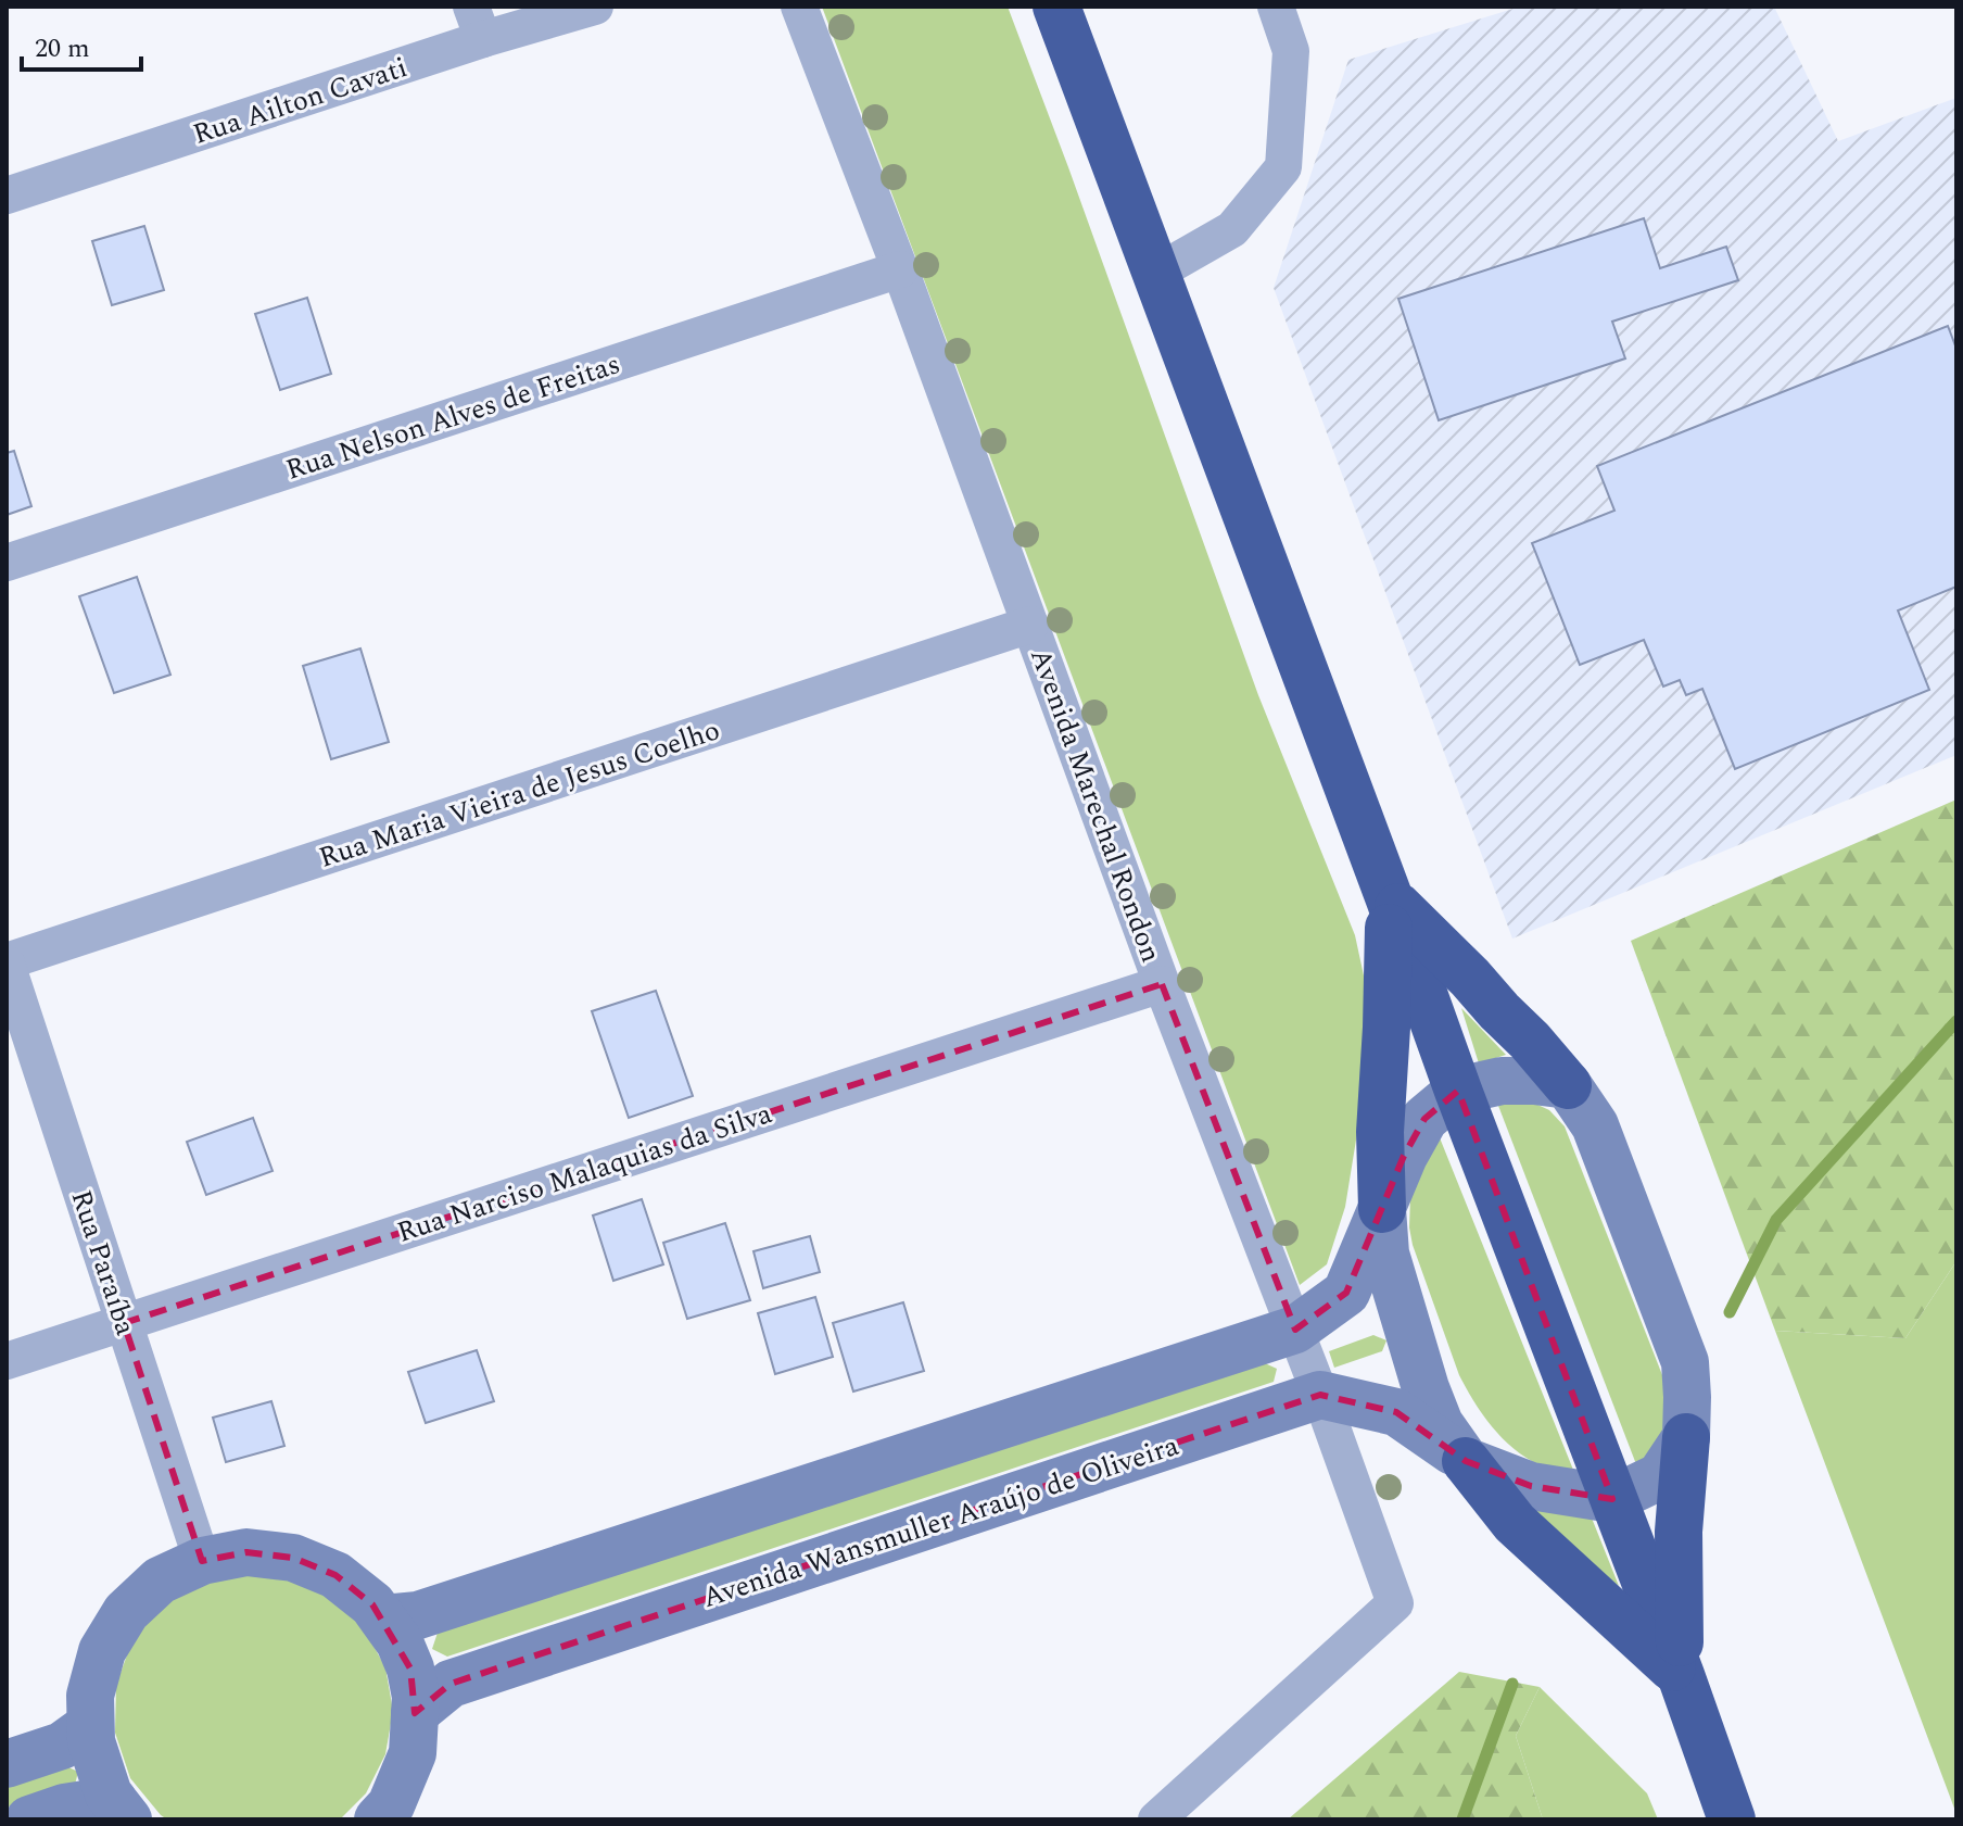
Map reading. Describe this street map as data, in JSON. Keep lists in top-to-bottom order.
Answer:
{
  "streets": {
    "street": [
      "Rua Ailton Cavati",
      "Rua Nelson Alves de Freitas",
      "Rua Maria Vieira de Jesus Coelho",
      "Avenida Marechal Rondon",
      "Rua Narciso Malaquias da Silva",
      "Rua Paraíba",
      "Avenida Wansmuller Araújo de Oliveira"
    ]
  },
  "crossings": [
    ["Rua Nelson Alves de Freitas", "Avenida Marechal Rondon"],
    ["Rua Maria Vieira de Jesus Coelho", "Avenida Marechal Rondon"],
    ["Rua Maria Vieira de Jesus Coelho", "Rua Paraíba"],
    ["Avenida Marechal Rondon", "Rua Narciso Malaquias da Silva"],
    ["Avenida Marechal Rondon", "Avenida Wansmuller Araújo de Oliveira"],
    ["Rua Narciso Malaquias da Silva", "Rua Paraíba"]
  ],
  "scale_bar": "20 m"
}
